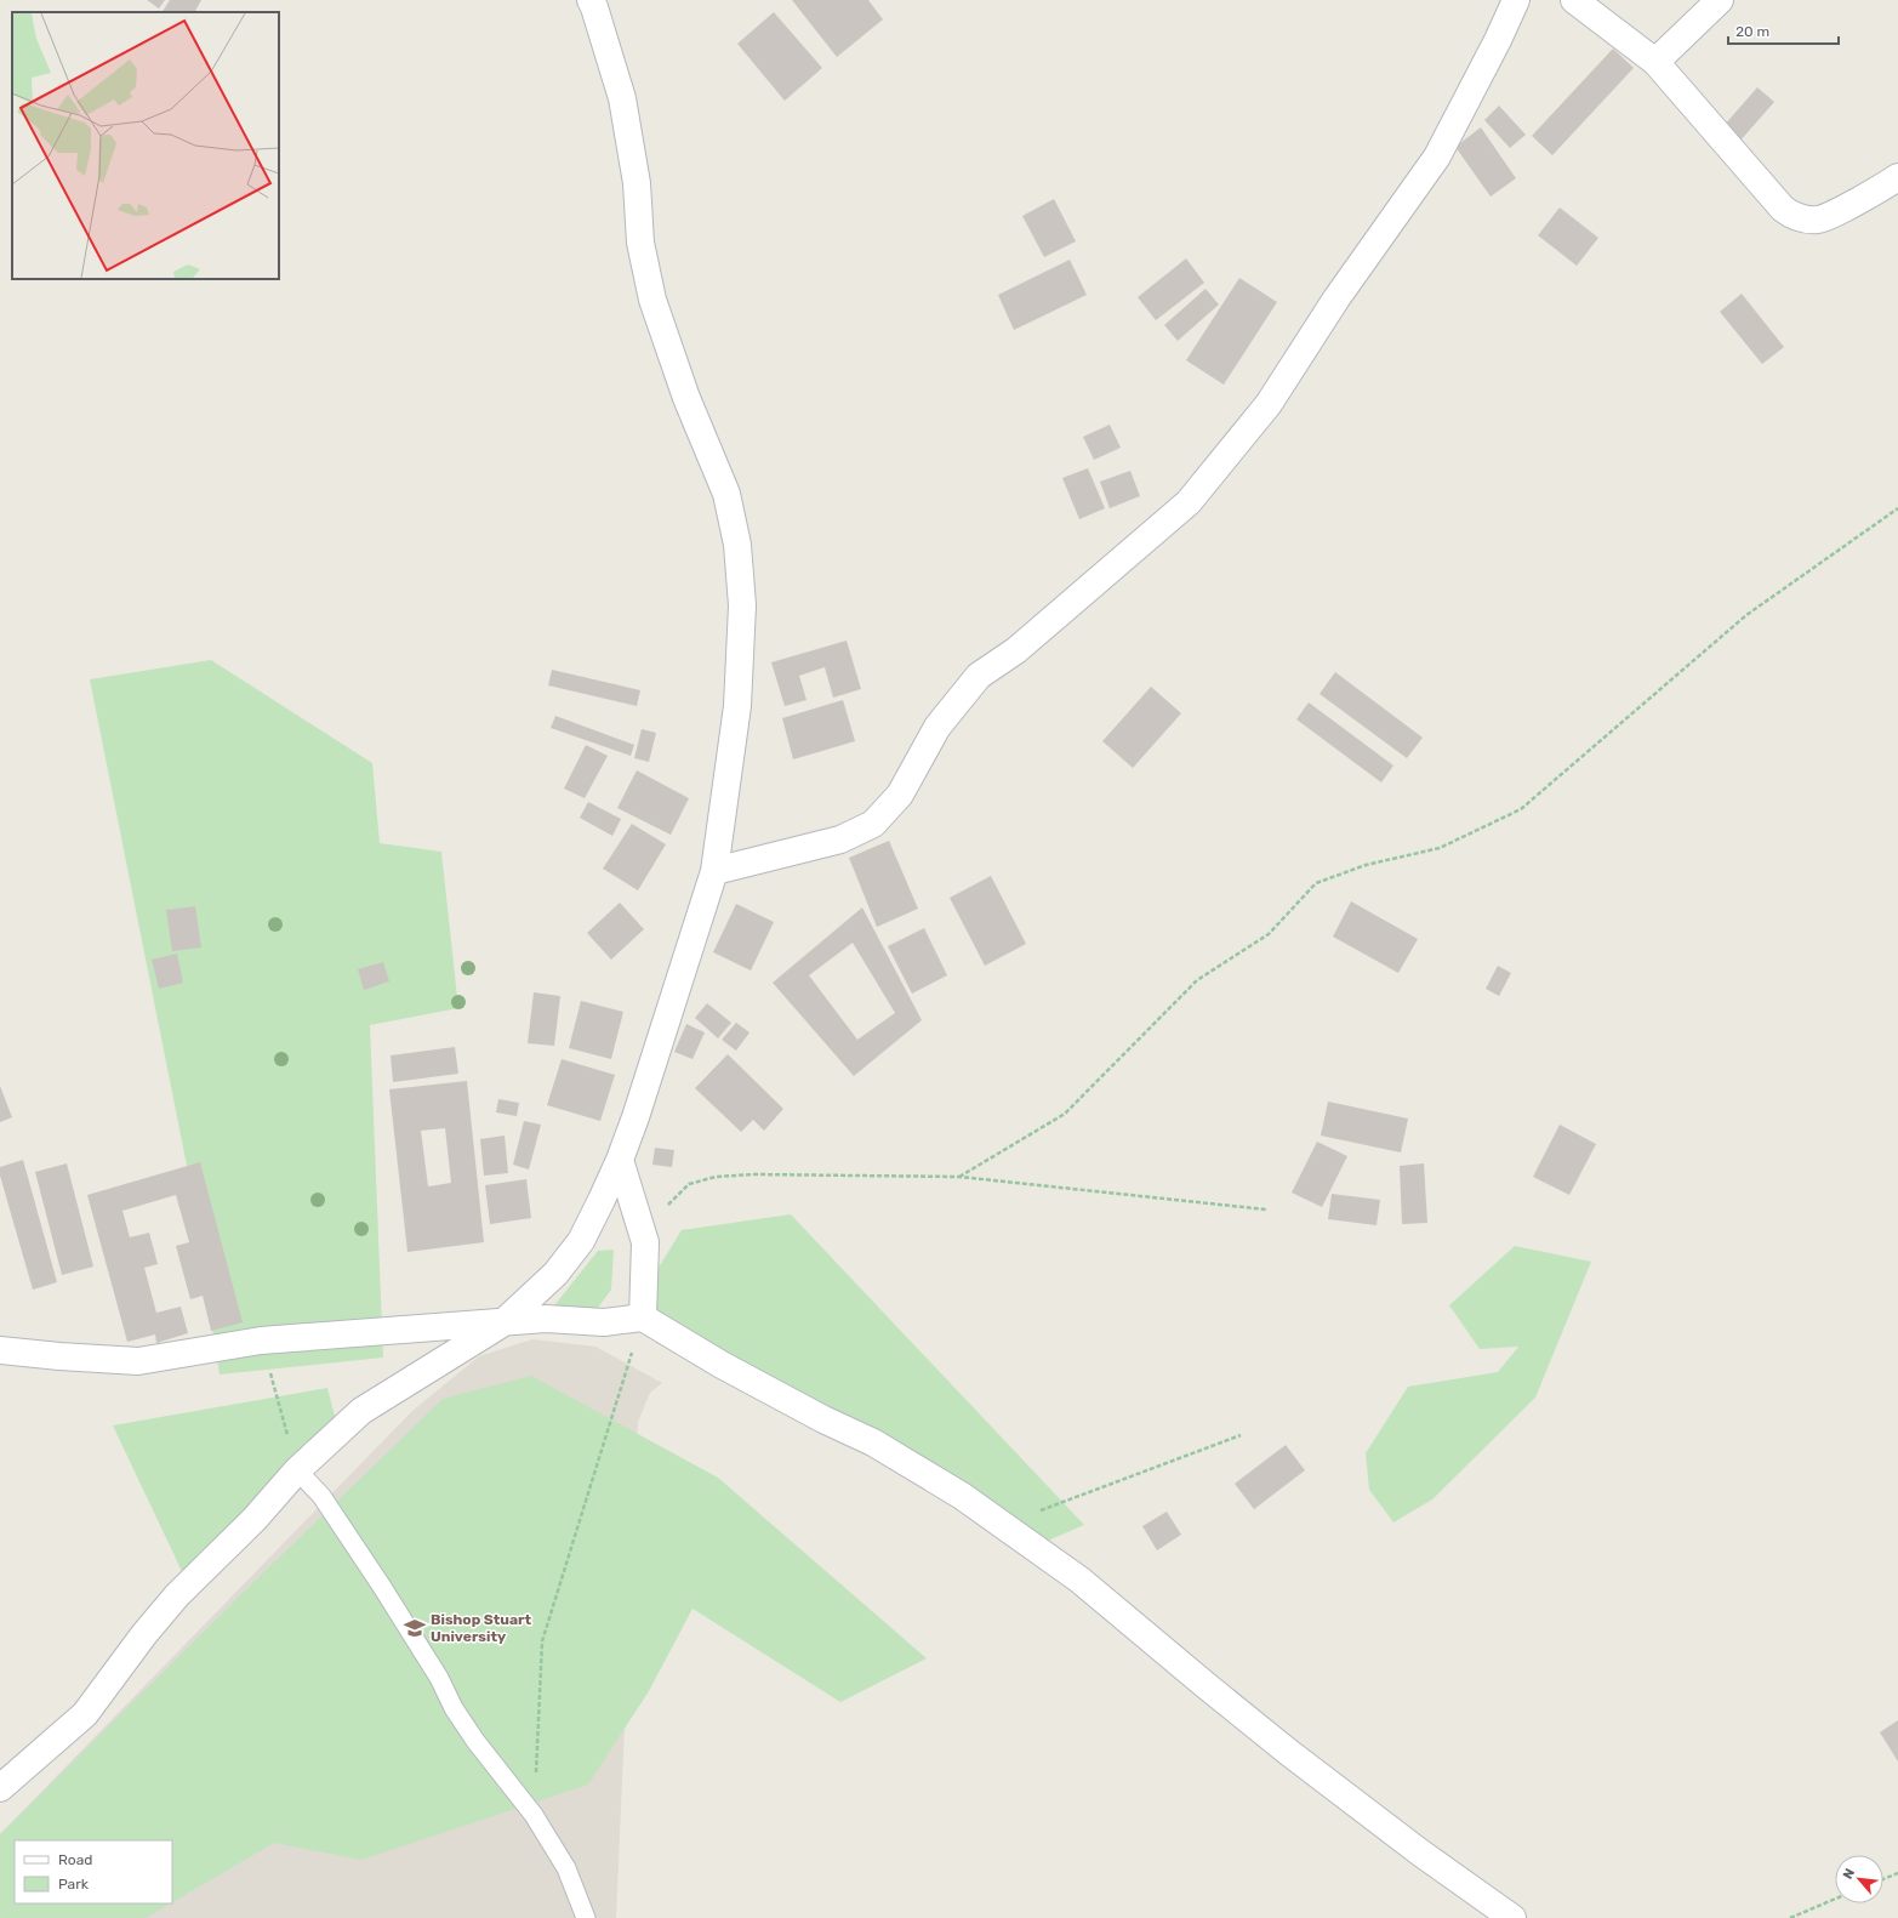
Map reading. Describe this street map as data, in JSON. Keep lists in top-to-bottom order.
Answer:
{
  "places": {
    "school or university": ["Bishop Stuart University"]
  },
  "legend": ["Road", "Park"],
  "scale_bar": "20 m",
  "north": "top left"
}
